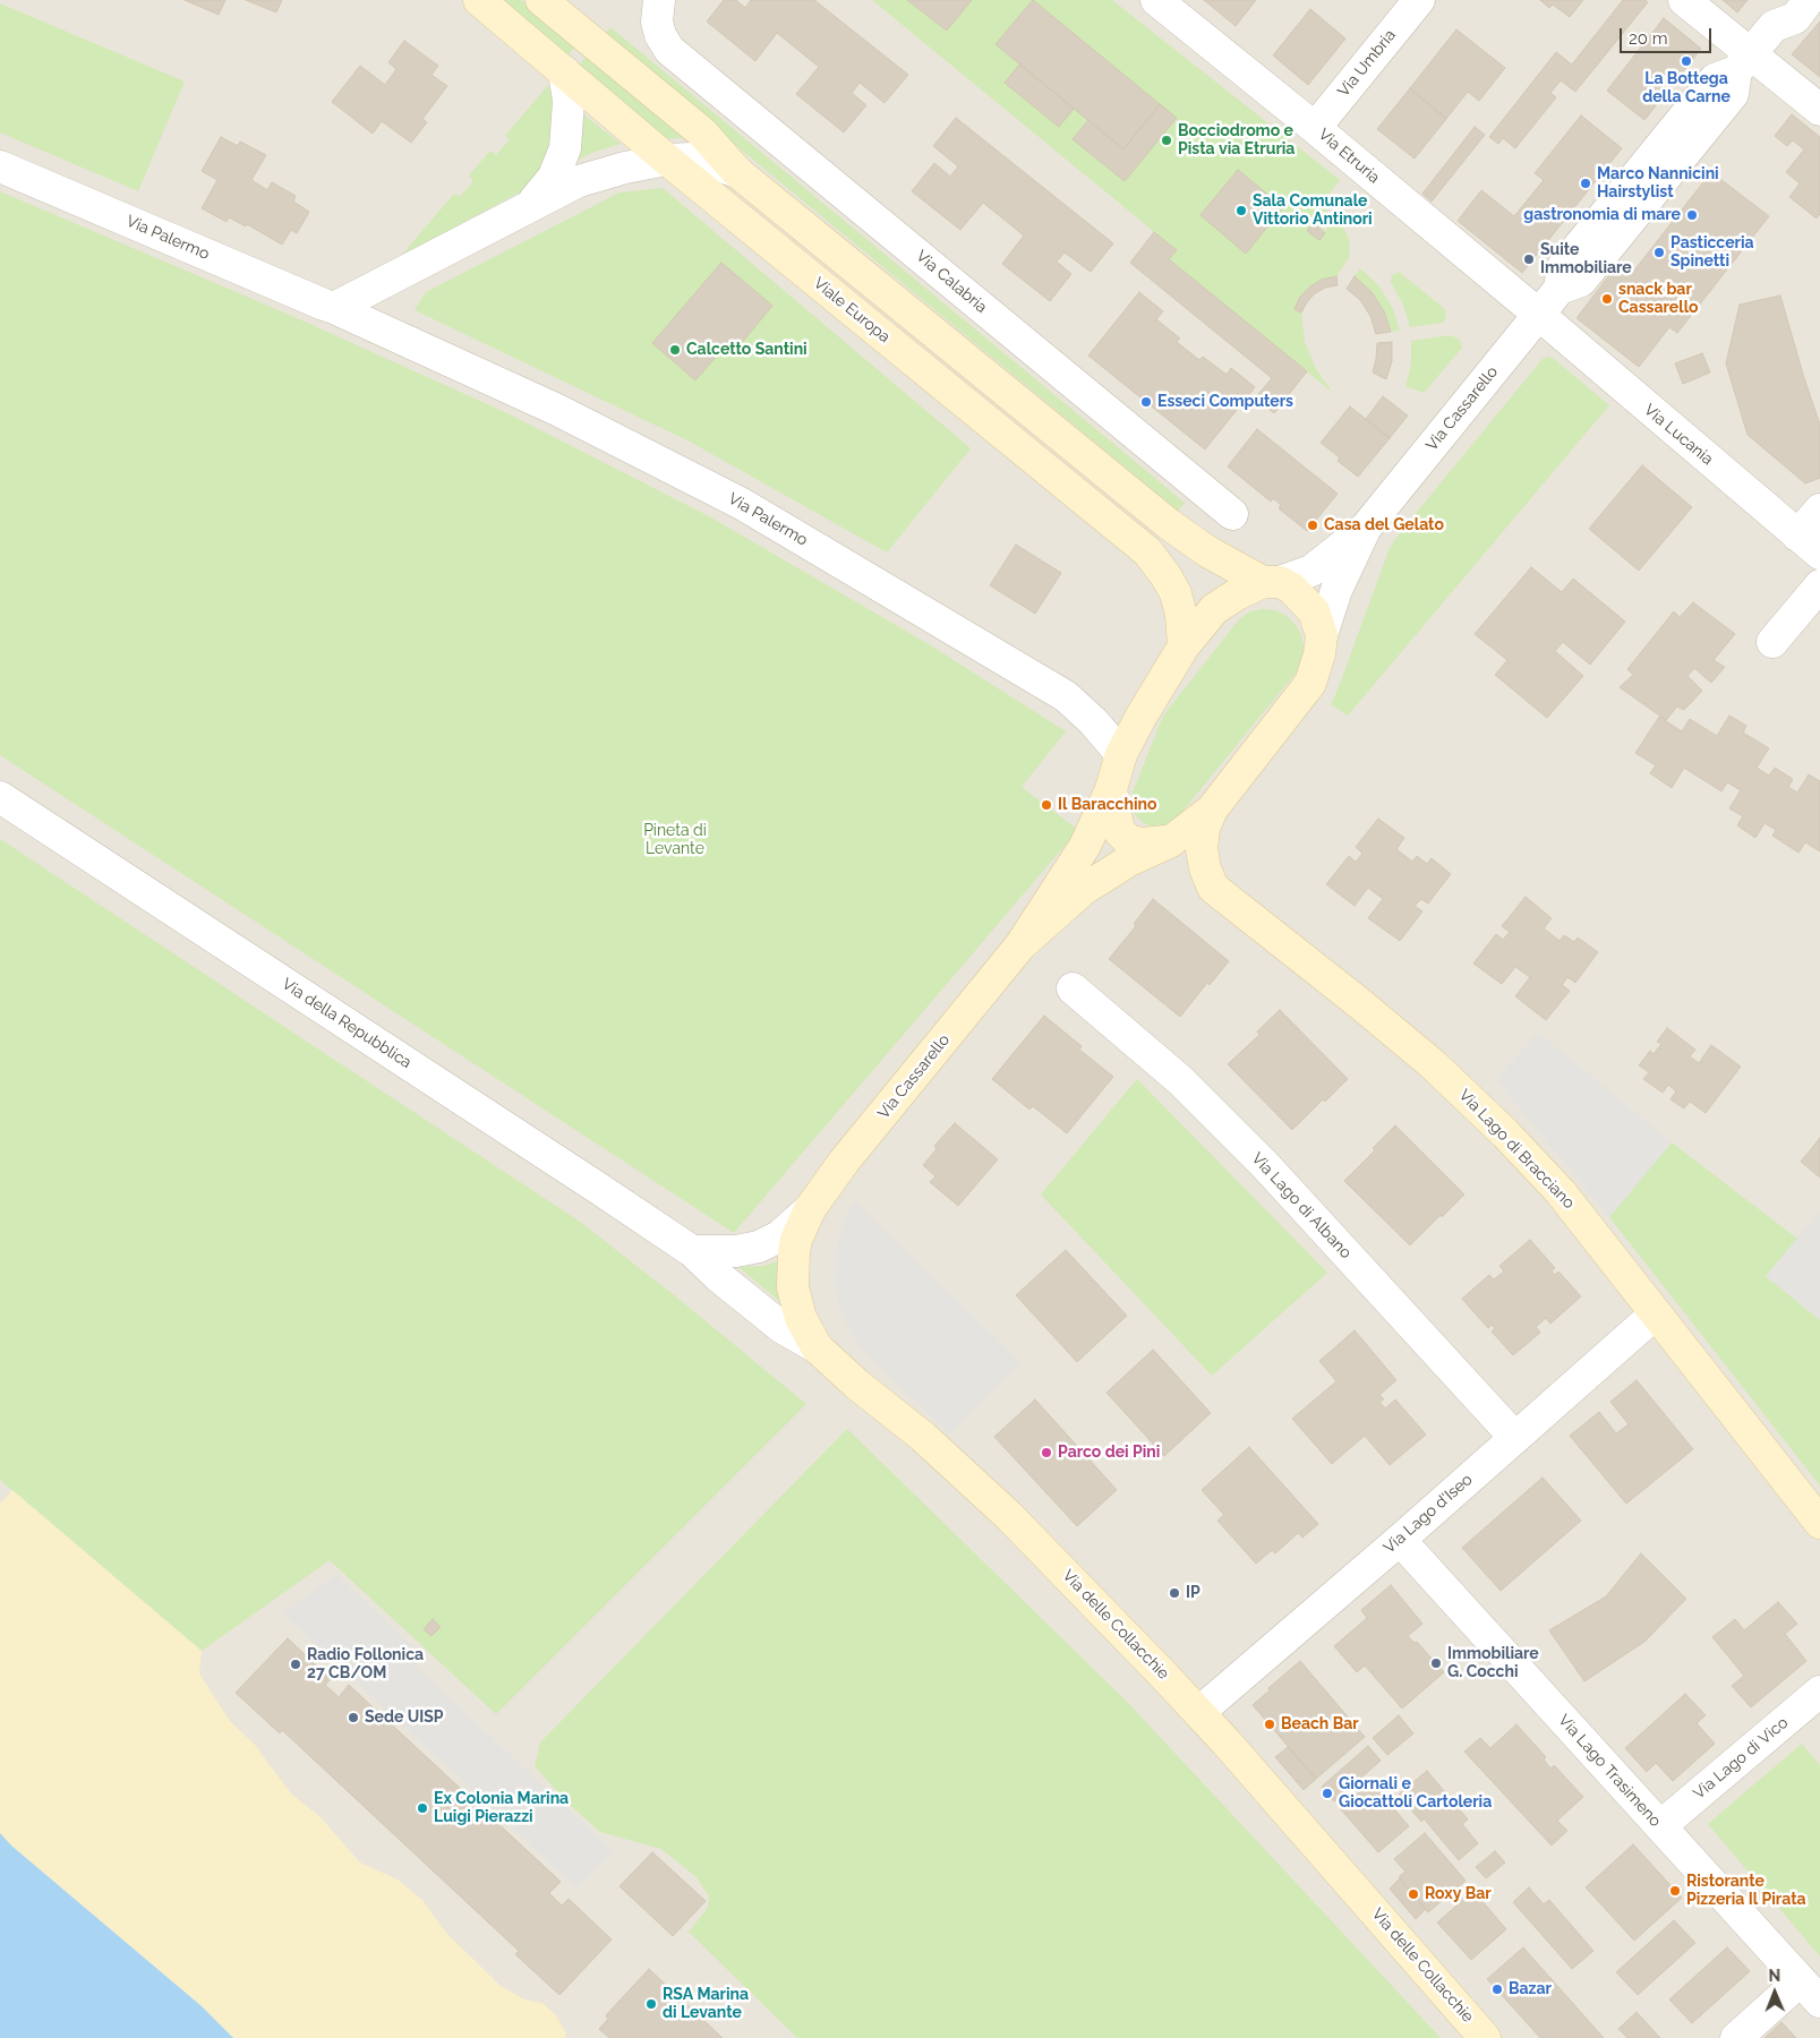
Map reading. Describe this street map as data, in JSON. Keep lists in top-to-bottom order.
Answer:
{
  "streets": {
    "main road": [
      "Viale Europa",
      "Via Cassarello",
      "Via Lago di Bracciano",
      "Via delle Collacchie"
    ],
    "street": [
      "Via Umbria",
      "Via Etruria",
      "Via Palermo",
      "Via Calabria",
      "Via Lucania",
      "Via della Repubblica",
      "Via Lago di Albano",
      "Via Lago d'Iseo",
      "Via Lago di Vico",
      "Via Lago Trasimeno"
    ]
  },
  "crossings": [
    ["Via Umbria", "Via Etruria"],
    ["Via Etruria", "Via Cassarello"],
    ["Via Etruria", "Via Lucania"],
    ["Via Palermo", "Via Cassarello"],
    ["Viale Europa", "Via Cassarello"],
    ["Via Cassarello", "Via Lucania"],
    ["Via Cassarello", "Via Lago di Bracciano"],
    ["Via Cassarello", "Via delle Collacchie"],
    ["Via della Repubblica", "Via delle Collacchie"],
    ["Via Lago di Bracciano", "Via Lago d'Iseo"],
    ["Via Lago di Albano", "Via Lago d'Iseo"],
    ["Via Lago d'Iseo", "Via delle Collacchie"],
    ["Via Lago d'Iseo", "Via Lago Trasimeno"],
    ["Via Lago di Vico", "Via Lago Trasimeno"]
  ],
  "parks": ["Pineta di Levante"],
  "places": [
    "La Bottega della Carne",
    "Bocciodromo e Pista via Etruria",
    "Marco Nannicini Hairstylist",
    "Sala Comunale Vittorio Antinori",
    "gastronomia di mare",
    "Pasticceria Spinetti",
    "Suite Immobiliare",
    "snack bar Cassarello",
    "Calcetto Santini",
    "Esseci Computers",
    "Casa del Gelato",
    "Il Baracchino",
    "Parco dei Pini",
    "IP",
    "Immobiliare G. Cocchi",
    "Radio Follonica 27 CB/OM",
    "Sede UISP",
    "Beach Bar",
    "Giornali e Giocattoli Cartoleria",
    "Ex Colonia Marina Luigi Pierazzi",
    "Ristorante Pizzeria Il Pirata",
    "Roxy Bar",
    "Bazar",
    "RSA Marina di Levante"
  ],
  "scale_bar": "20 m",
  "north": "top"
}
